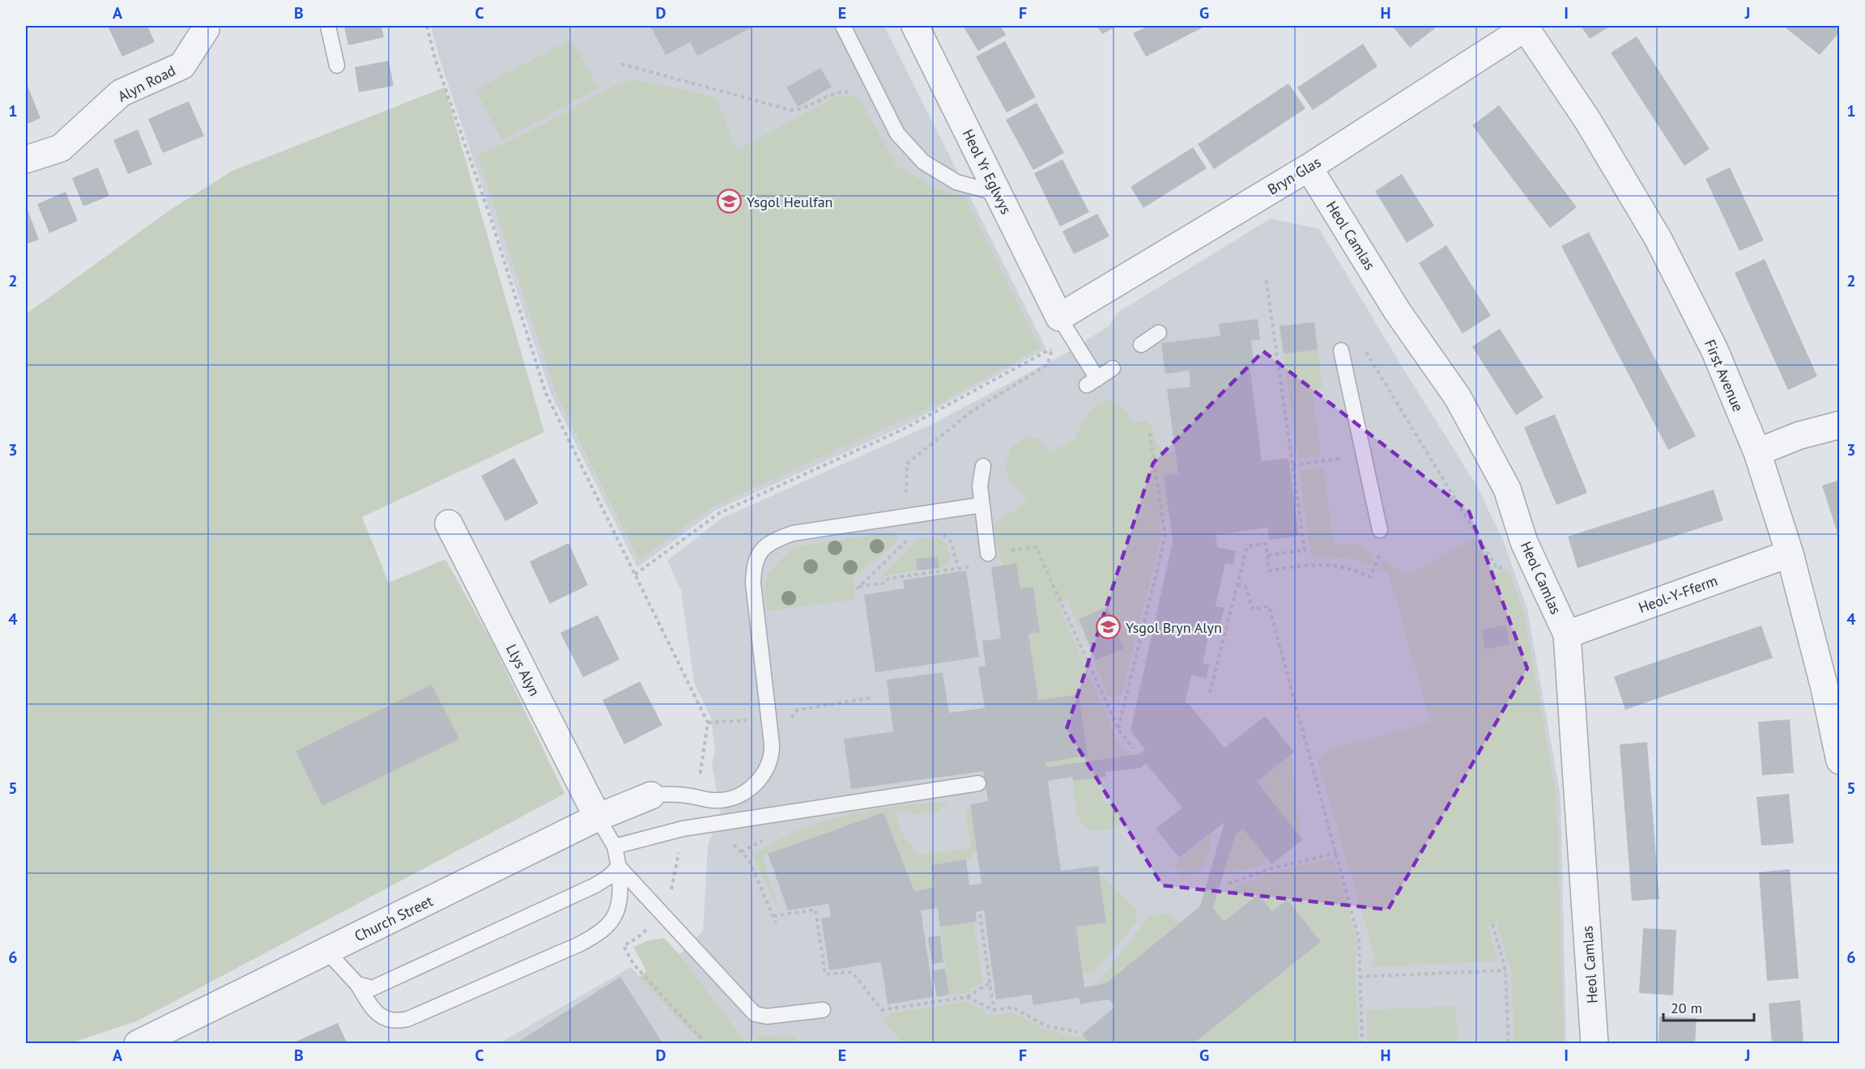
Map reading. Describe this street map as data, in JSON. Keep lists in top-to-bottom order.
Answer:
{
  "streets": {
    "street": [
      "Alyn Road",
      "Heol Yr Eglwys",
      "Bryn Glas",
      "Heol Camlas",
      "First Avenue",
      "Heol-Y-Fferm",
      "Llys Alyn",
      "Church Street"
    ]
  },
  "crossings": [
    ["Heol Yr Eglwys", "Bryn Glas"],
    ["Bryn Glas", "Heol Camlas"],
    ["Bryn Glas", "First Avenue"],
    ["Heol Camlas", "Heol-Y-Fferm"],
    ["First Avenue", "Heol-Y-Fferm"],
    ["Llys Alyn", "Church Street"]
  ],
  "places": {
    "school or university": ["Ysgol Heulfan", "Ysgol Bryn Alyn"]
  },
  "scale_bar": "20 m",
  "grid": {
    "columns": [
      "A",
      "B",
      "C",
      "D",
      "E",
      "F",
      "G",
      "H",
      "I",
      "J"
    ],
    "rows": [
      "1",
      "2",
      "3",
      "4",
      "5",
      "6"
    ]
  }
}
